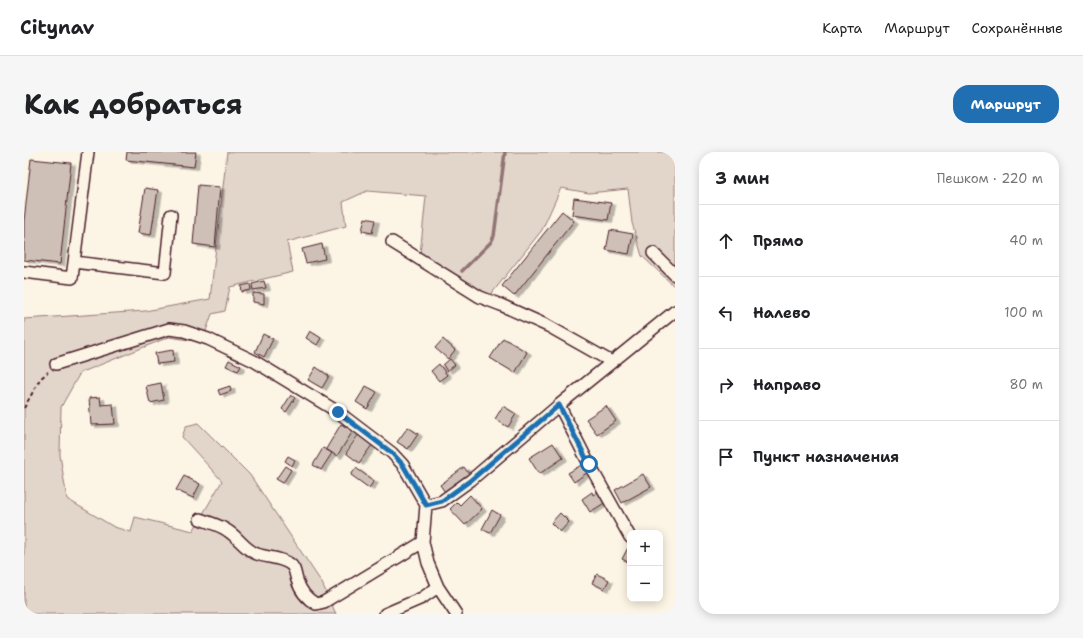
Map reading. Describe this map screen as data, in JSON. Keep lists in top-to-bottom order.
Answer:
{
  "page": {
    "header": "Citynav",
    "nav": ["Карта", "Маршрут", "Сохранённые"],
    "title": "Как добраться",
    "buttons": "Маршрут",
    "heading": ["3 мин", "Пешком · 220 m"],
    "list": [
      ["Прямо", "40 m"],
      ["Налево", "100 m"],
      ["Направо", "80 m"],
      "Пункт назначения"
    ],
    "map_buttons": ["+", "−"]
  }
}
